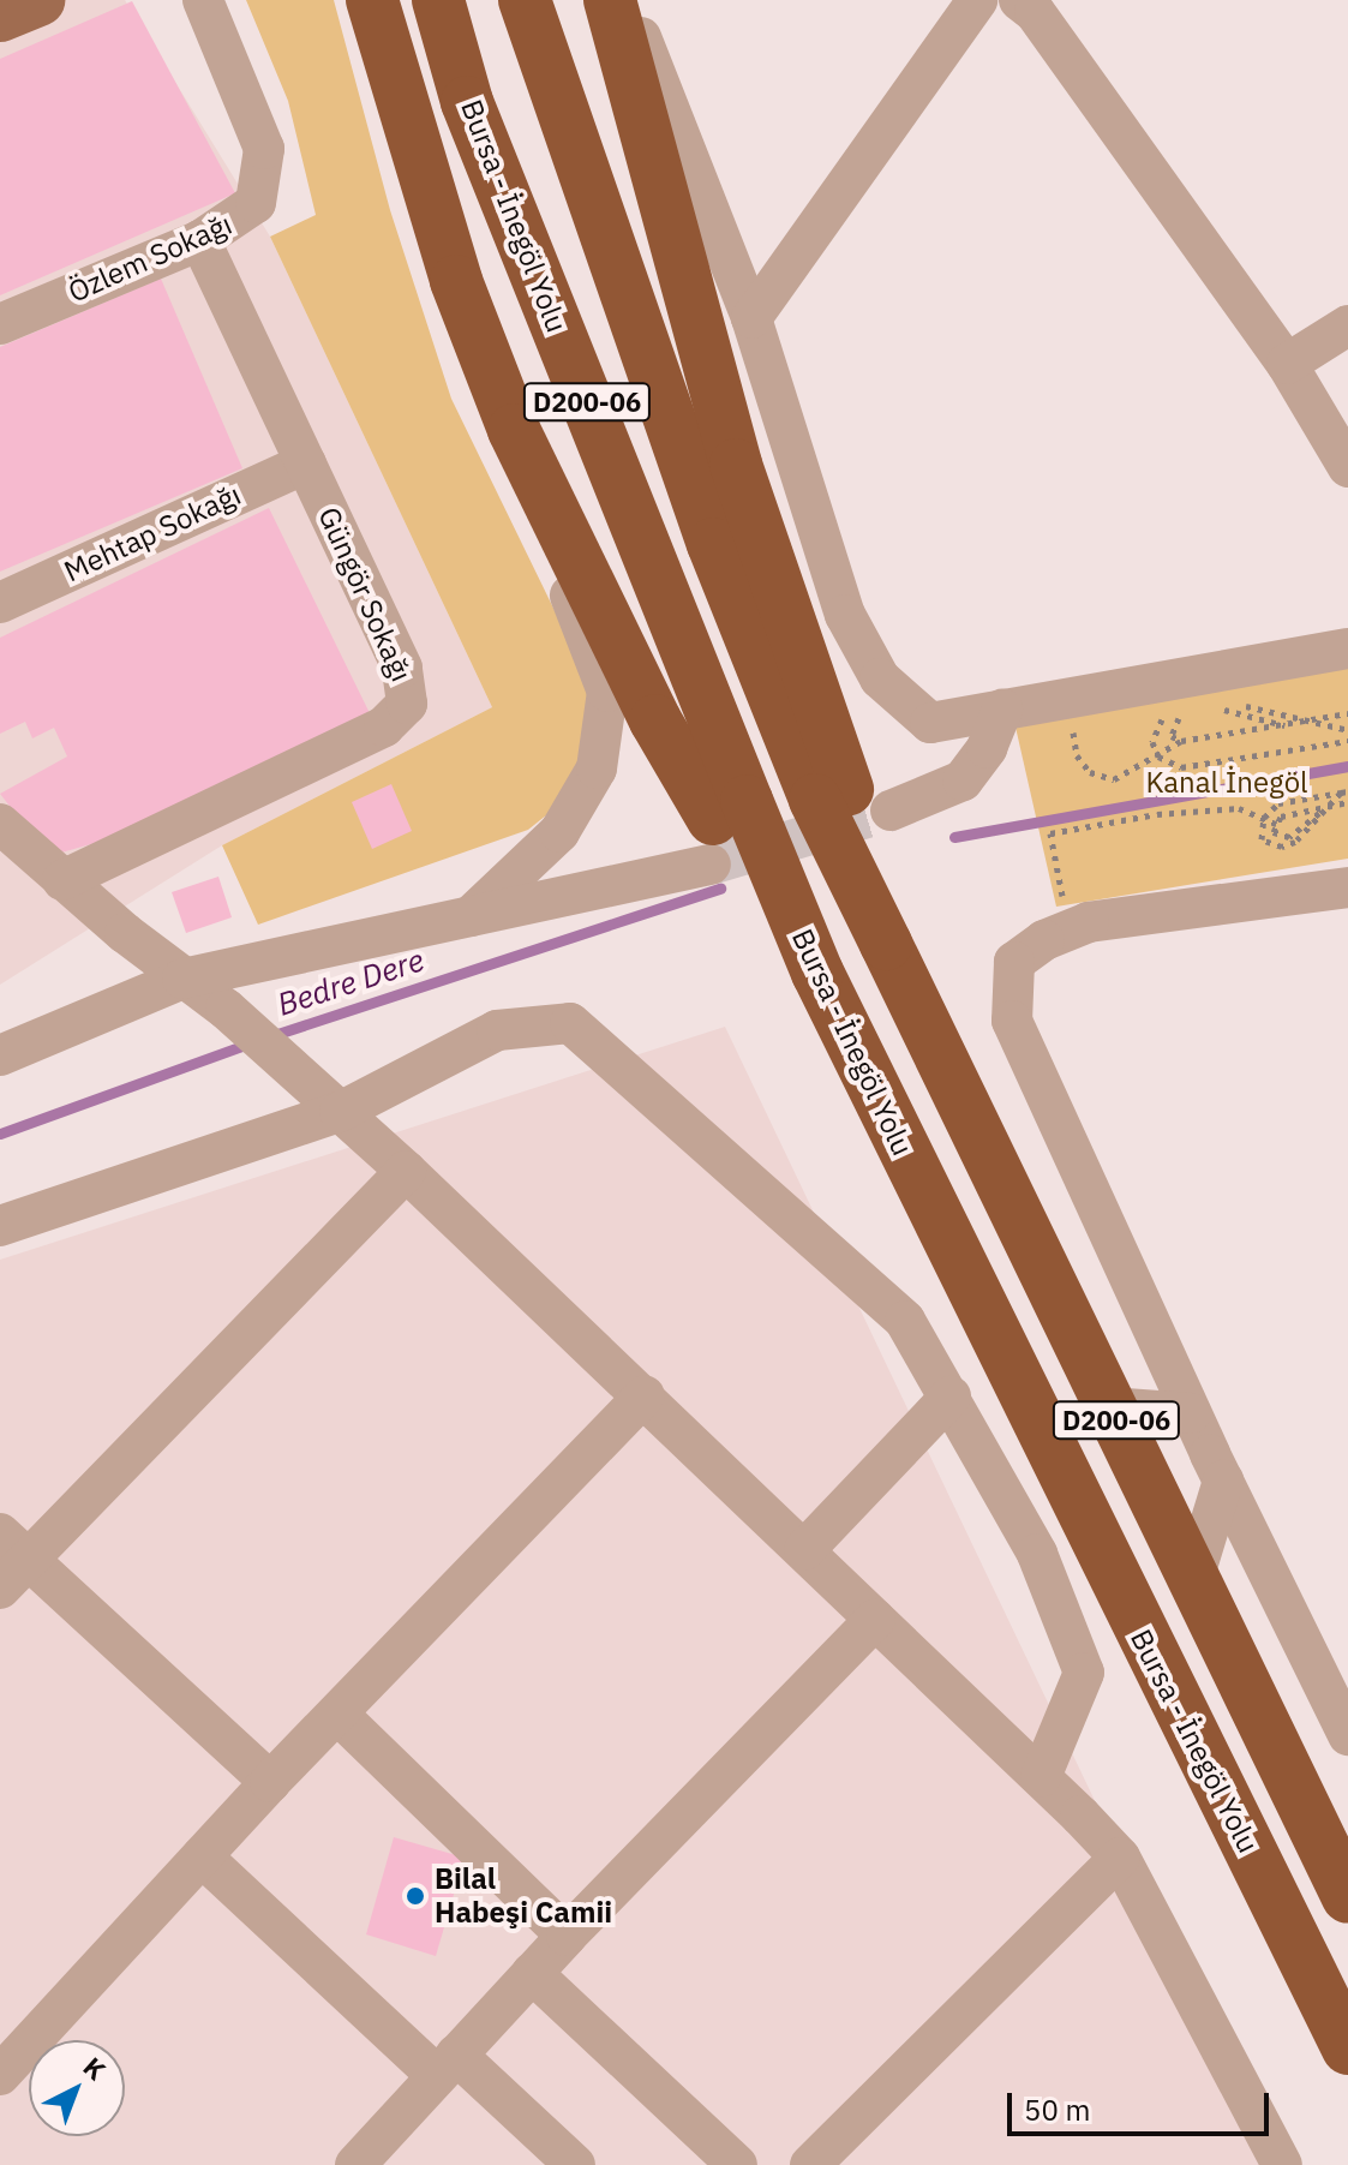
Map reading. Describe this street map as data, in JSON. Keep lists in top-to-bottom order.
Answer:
{
  "streets": {
    "highway": ["Bursa - İnegöl Yolu", "D200-06"],
    "street": ["Özlem Sokağı", "Mehtap Sokağı", "Güngör Sokağı"]
  },
  "crossings": [
    ["Özlem Sokağı", "Güngör Sokağı"],
    ["Mehtap Sokağı", "Güngör Sokağı"]
  ],
  "water": ["Bedre Dere"],
  "parks": ["Kanal İnegöl"],
  "places": ["Bilal Habeşi Camii"],
  "scale_bar": "50 m",
  "north": "top right"
}
